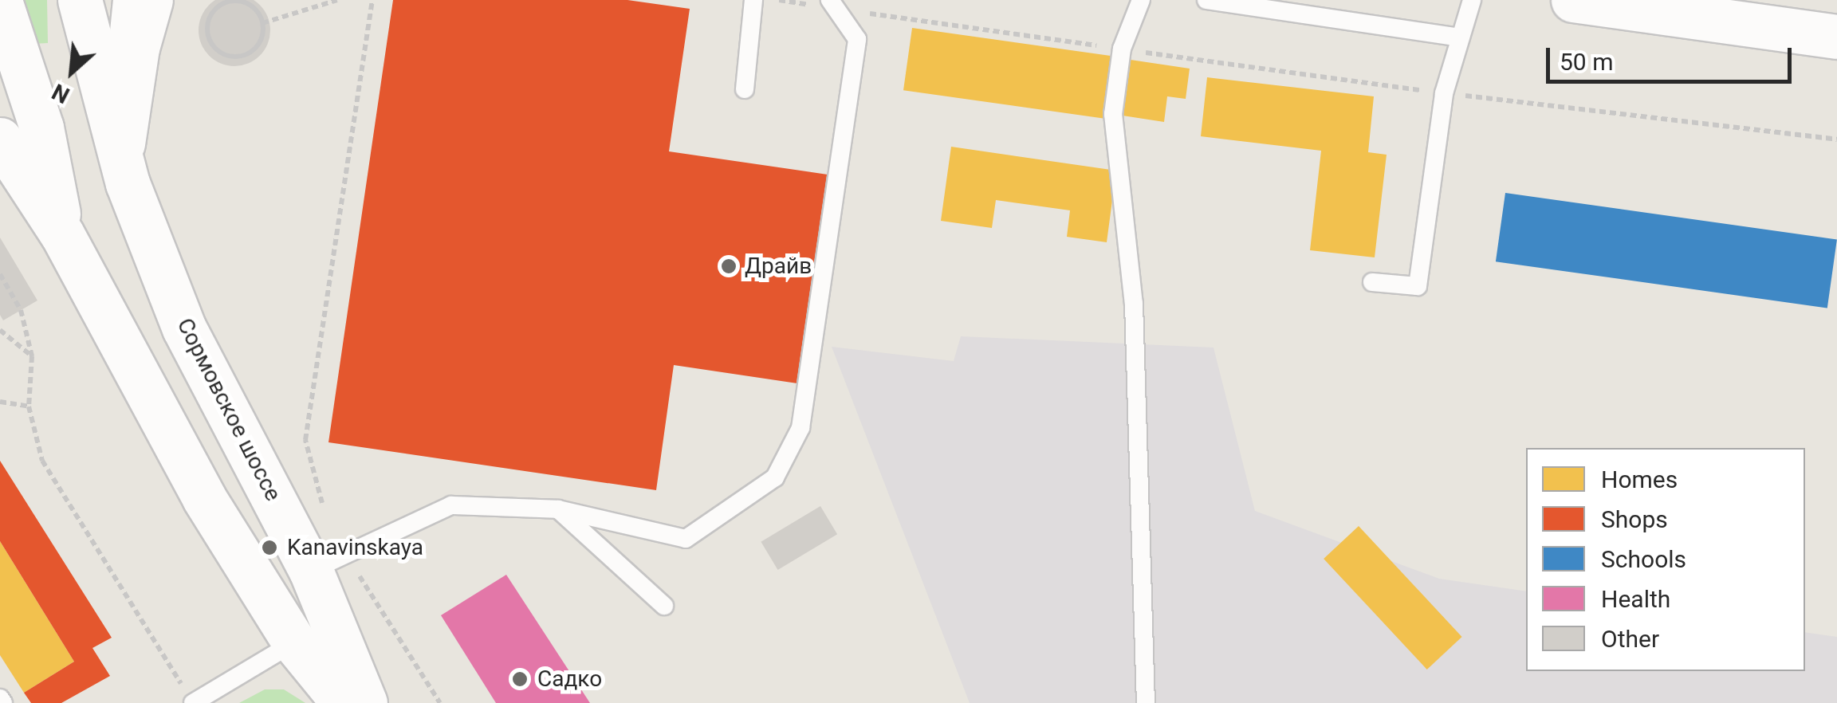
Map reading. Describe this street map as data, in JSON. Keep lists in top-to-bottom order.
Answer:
{
  "streets": {
    "main road": ["Сормовское шоссе"]
  },
  "places": ["Драйв", "Kanavinskaya", "Садко"],
  "legend": [
    "Homes",
    "Shops",
    "Schools",
    "Health",
    "Other"
  ],
  "scale_bar": "50 m",
  "north": "bottom left"
}
